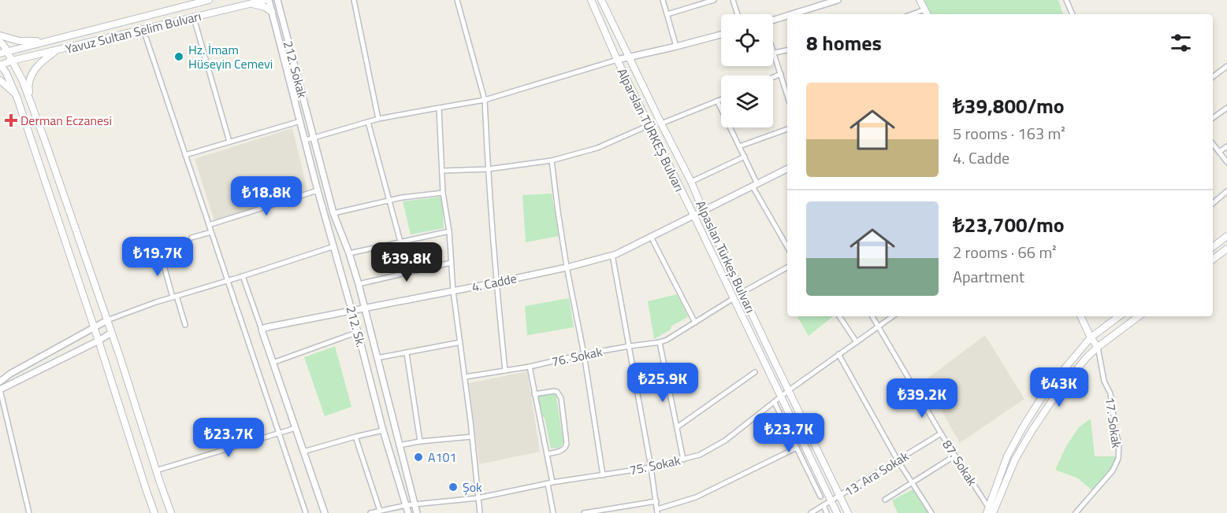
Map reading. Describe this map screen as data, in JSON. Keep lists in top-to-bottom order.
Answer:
{
  "streets": {
    "main road": ["Yavuz Sultan Selim Bulvarı", "Alparslan TÜRKEŞ Bulvarı", "Alpaslan Türkeş Bulvarı"],
    "street": [
      "212. Sokak",
      "4. Cadde",
      "212. Sk.",
      "76. Sokak",
      "17. Sokak",
      "87. Sokak",
      "75. Sokak",
      "13. Ara Sokak"
    ]
  },
  "crossings": [
    ["Yavuz Sultan Selim Bulvarı", "212. Sk."],
    ["212. Sokak", "4. Cadde"],
    ["212. Sokak", "75. Sokak"],
    ["Alparslan TÜRKEŞ Bulvarı", "4. Cadde"],
    ["Alparslan TÜRKEŞ Bulvarı", "76. Sokak"],
    ["Alparslan TÜRKEŞ Bulvarı", "75. Sokak"],
    ["Alparslan TÜRKEŞ Bulvarı", "13. Ara Sokak"],
    ["Alpaslan Türkeş Bulvarı", "4. Cadde"],
    ["Alpaslan Türkeş Bulvarı", "75. Sokak"],
    ["Alpaslan Türkeş Bulvarı", "13. Ara Sokak"],
    ["4. Cadde", "212. Sk."],
    ["212. Sk.", "75. Sokak"],
    ["87. Sokak", "75. Sokak"],
    ["87. Sokak", "13. Ara Sokak"]
  ],
  "places": {
    "other": ["Hz. İmam Hüseyin Cemevi", "A101", "Şok"],
    "health": ["Derman Eczanesi"]
  },
  "page": {
    "heading": "8 homes",
    "list": [
      {
        "name": "₺39,800/mo",
        "note": "5 rooms · 163 m² · 4. Cadde"
      },
      {
        "name": "₺23,700/mo",
        "note": "2 rooms · 66 m² · Apartment"
      }
    ],
    "price": [
      "₺18.8K",
      "₺19.7K",
      "₺39.8K",
      "₺25.9K",
      "₺43K",
      "₺39.2K",
      "₺23.7K",
      "₺23.7K"
    ]
  }
}
